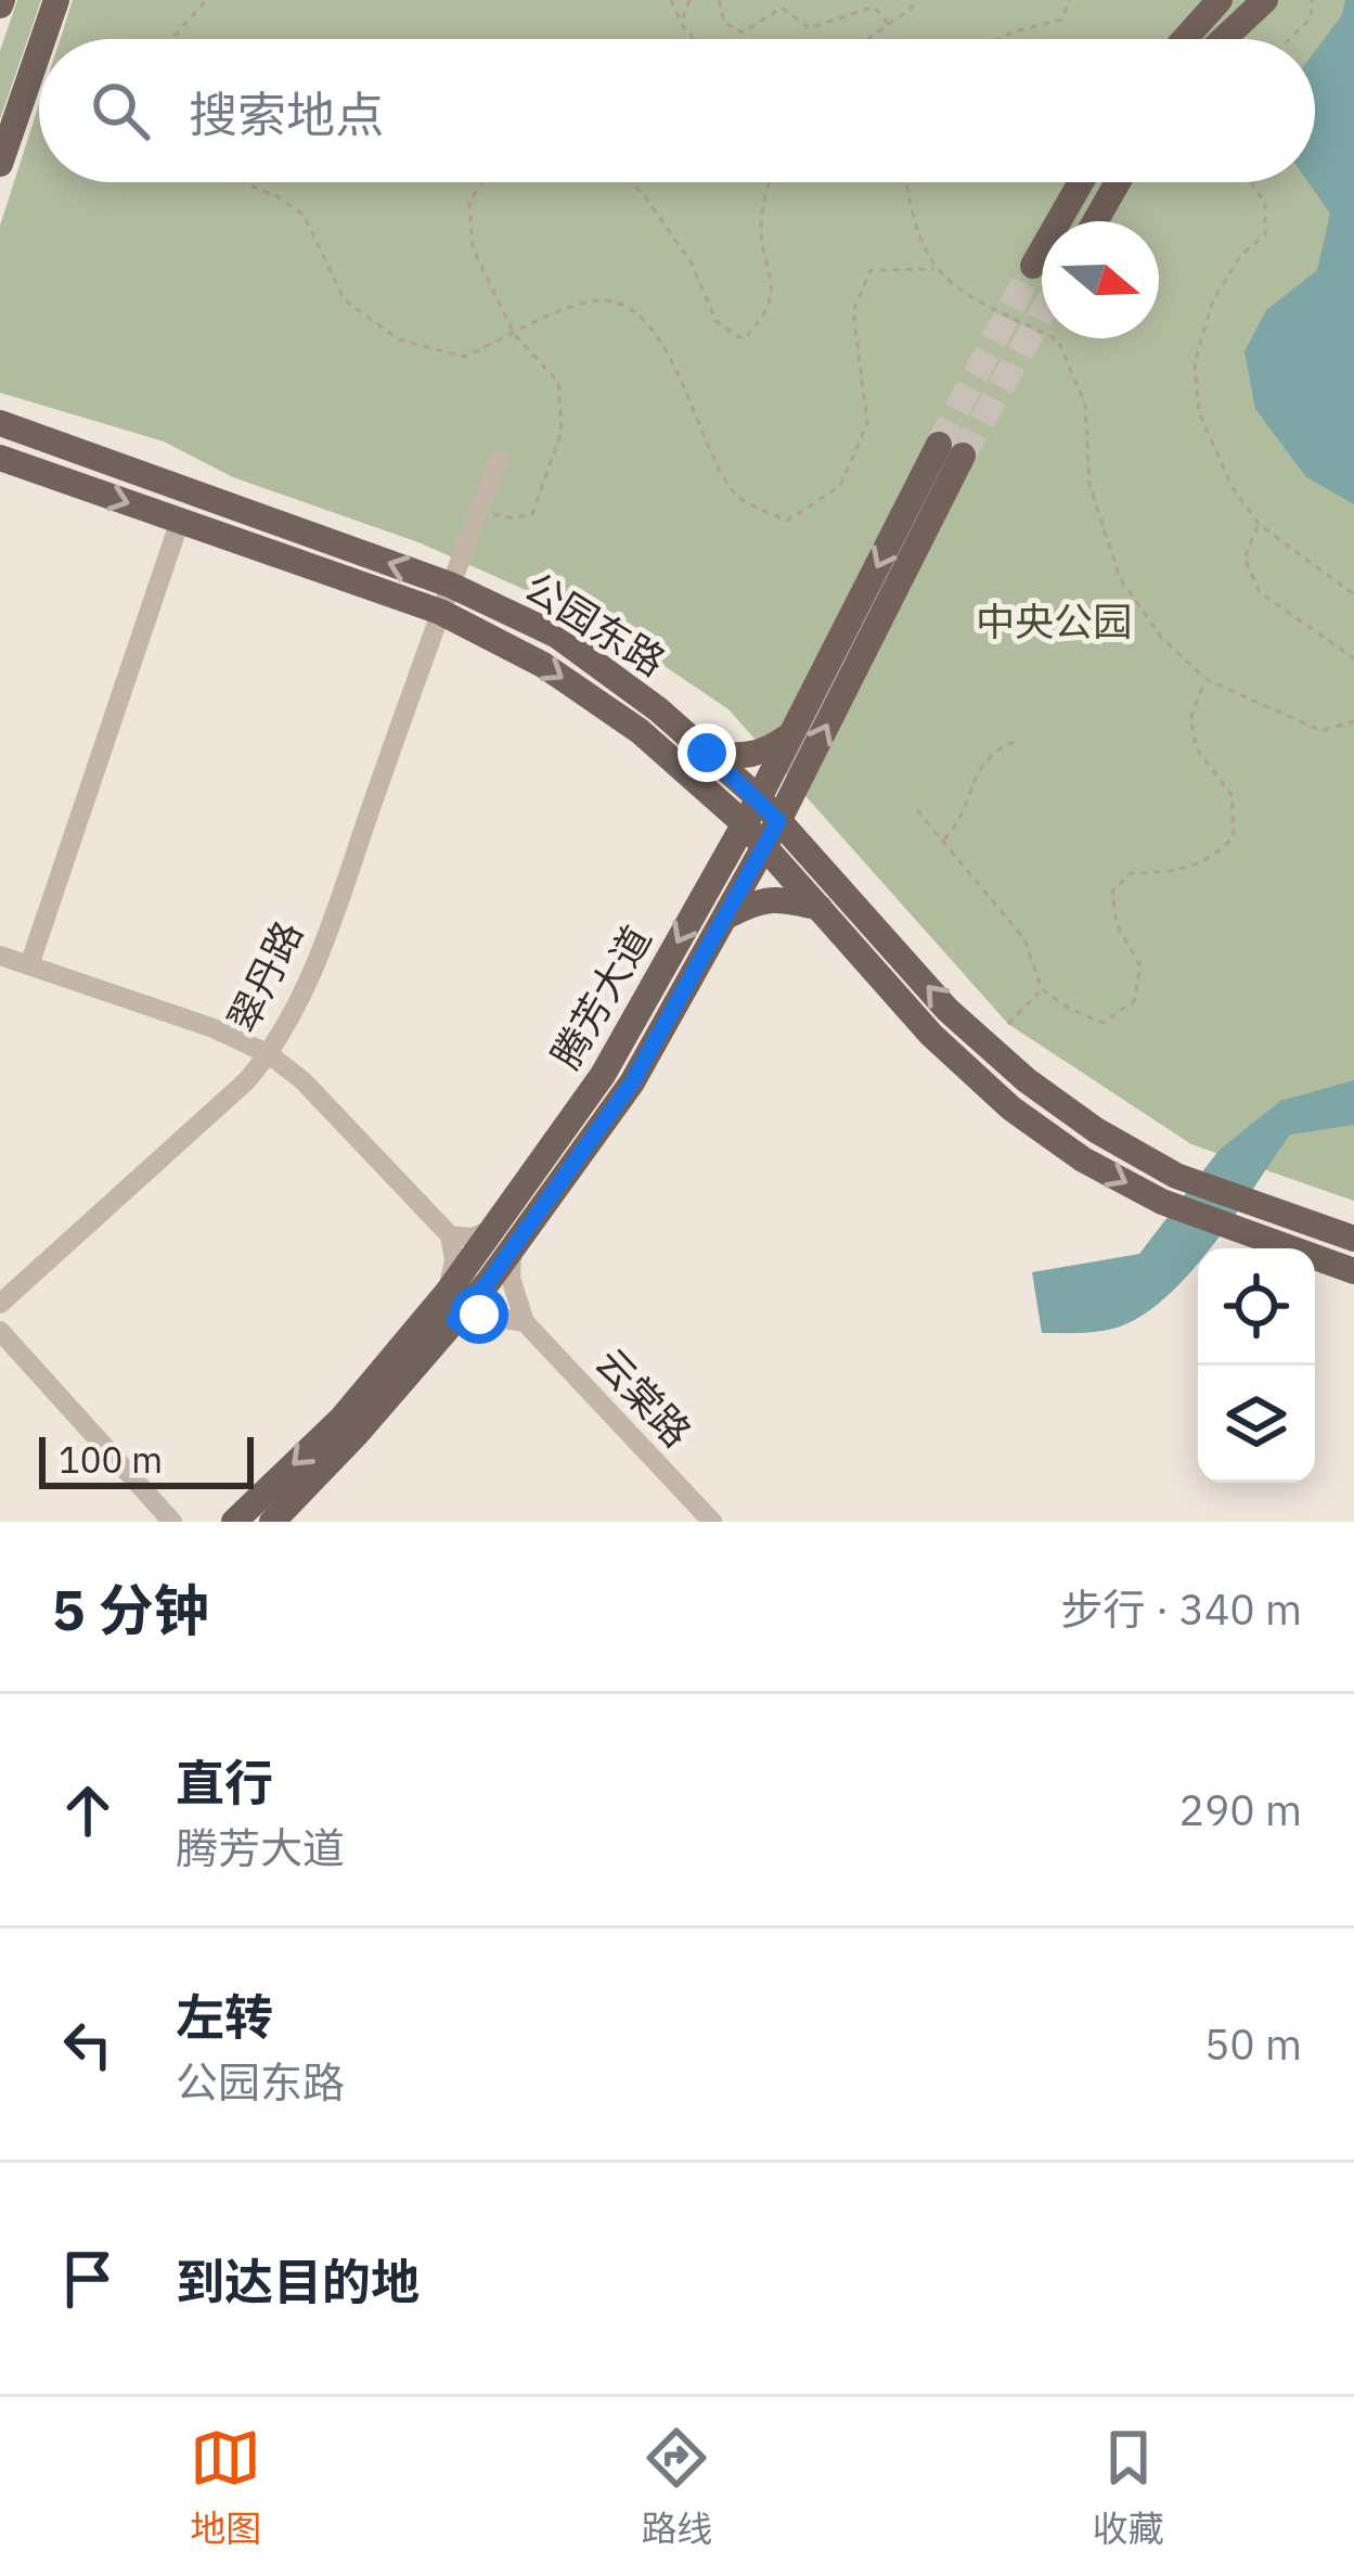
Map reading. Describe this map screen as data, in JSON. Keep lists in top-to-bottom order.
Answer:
{
  "streets": {
    "main road": ["公园东路", "腾芳大道"],
    "street": ["翠丹路", "云棠路"]
  },
  "crossings": [
    ["公园东路", "翠丹路"],
    ["公园东路", "腾芳大道"]
  ],
  "parks": ["中央公园"],
  "scale_bar": "100 m",
  "north": "right",
  "page": {
    "search": "搜索地点",
    "scale": "100 m",
    "heading": ["5 分钟", "步行 · 340 m"],
    "list": [
      ["直行", "腾芳大道", "290 m"],
      ["左转", "公园东路", "50 m"],
      "到达目的地"
    ],
    "nav": ["地图", "路线", "收藏"]
  }
}
